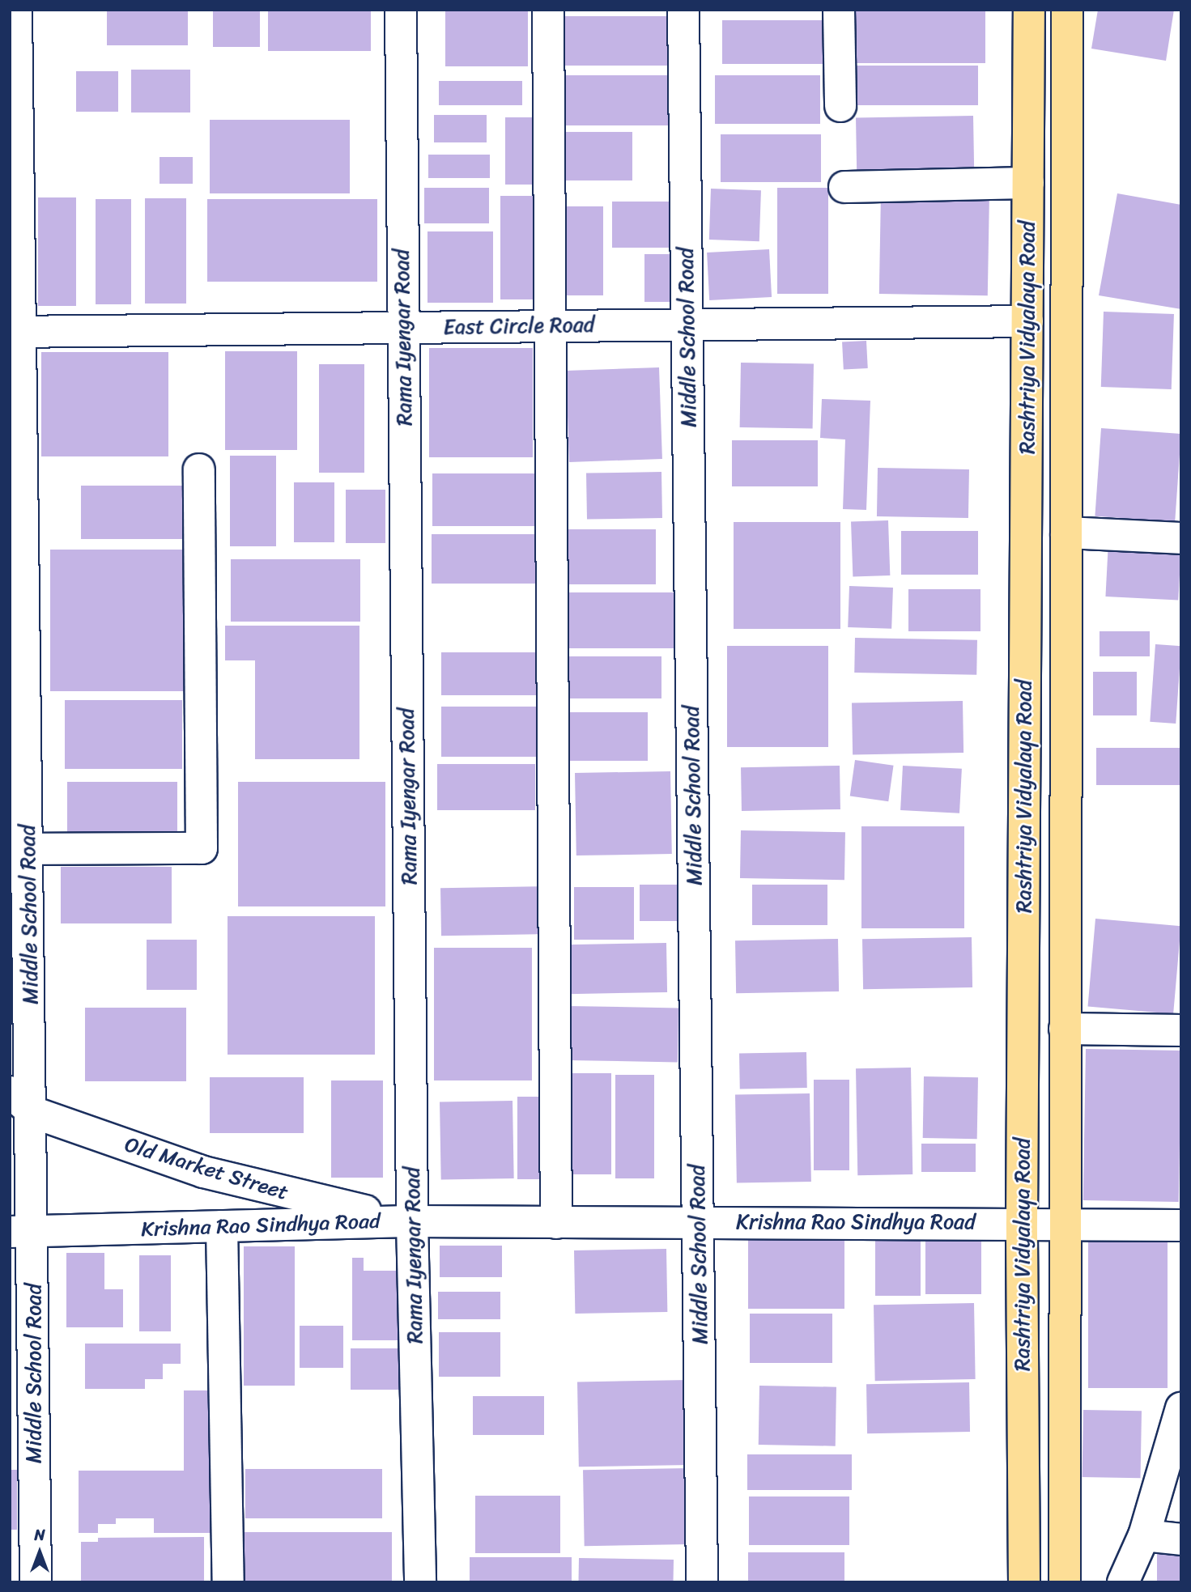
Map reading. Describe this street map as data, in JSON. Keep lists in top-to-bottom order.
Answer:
{
  "streets": {
    "main road": ["Rashtriya Vidyalaya Road"],
    "street": [
      "East Circle Road",
      "Rama Iyengar Road",
      "Middle School Road",
      "Old Market Street",
      "Krishna Rao Sindhya Road"
    ]
  },
  "crossings": [
    ["East Circle Road", "Rama Iyengar Road"],
    ["East Circle Road", "Middle School Road"],
    ["East Circle Road", "Rashtriya Vidyalaya Road"],
    ["Rama Iyengar Road", "Old Market Street"],
    ["Rama Iyengar Road", "Krishna Rao Sindhya Road"],
    ["Middle School Road", "Old Market Street"],
    ["Middle School Road", "Krishna Rao Sindhya Road"],
    ["Rashtriya Vidyalaya Road", "Krishna Rao Sindhya Road"],
    ["Old Market Street", "Krishna Rao Sindhya Road"]
  ],
  "north": "top"
}
